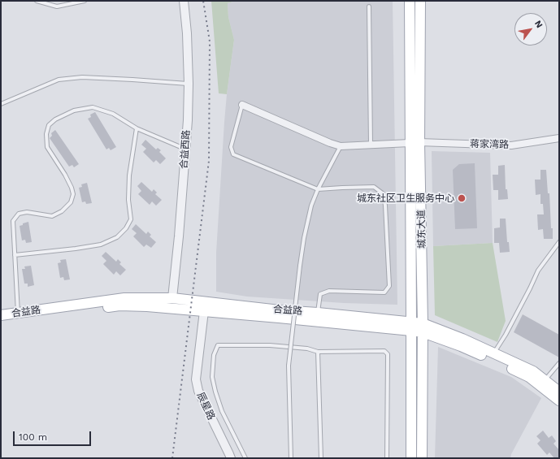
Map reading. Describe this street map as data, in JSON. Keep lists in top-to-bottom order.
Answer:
{
  "streets": {
    "main road": ["城东大道", "合益路"],
    "street": ["蒋家湾路", "合益西路", "辰星路"]
  },
  "crossings": [
    ["蒋家湾路", "城东大道"],
    ["合益西路", "合益路"],
    ["城东大道", "合益路"],
    ["合益路", "辰星路"]
  ],
  "places": ["城东社区卫生服务中心"],
  "scale_bar": "100 m",
  "north": "top right"
}
